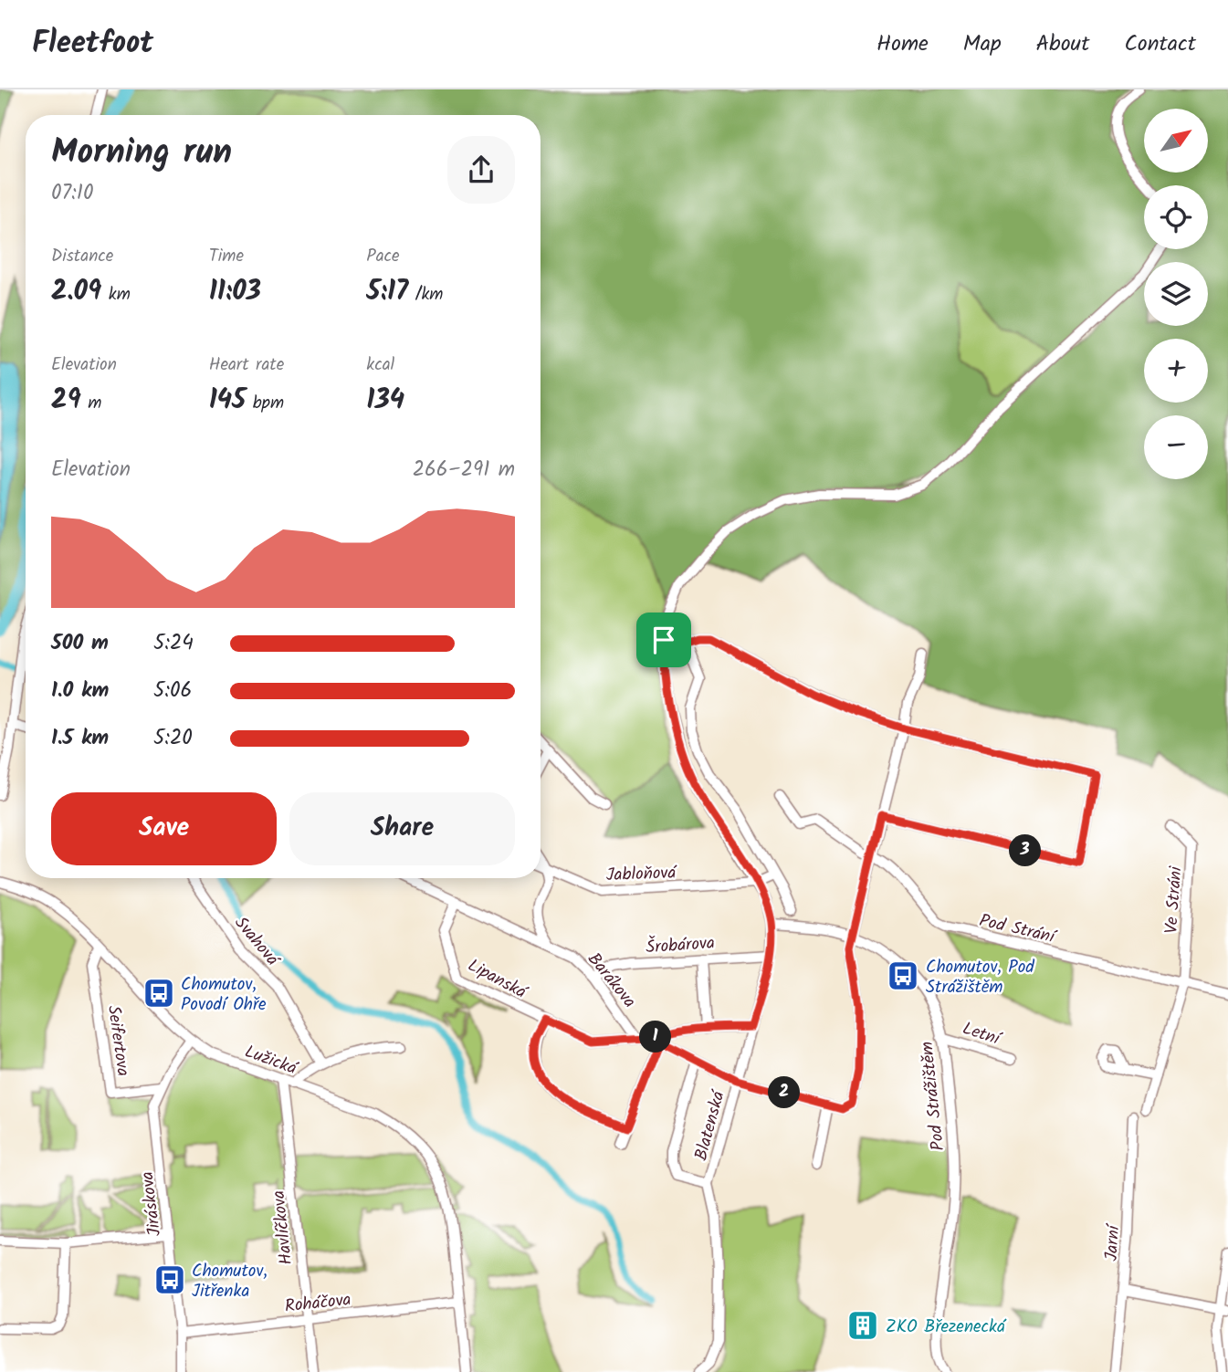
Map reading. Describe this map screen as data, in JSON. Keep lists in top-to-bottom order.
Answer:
{
  "streets": {
    "street": [
      "Jabloňová",
      "Ve Stráni",
      "Pod Strání",
      "Svahová",
      "Šrobárova",
      "Lipanská",
      "Barákova",
      "Letní",
      "Seifertova",
      "Lužická",
      "Pod Strážištěm",
      "Blatenská",
      "Jiráskova",
      "Havlíčkova",
      "Jarní",
      "Roháčova"
    ]
  },
  "crossings": [
    ["Jabloňová", "Blatenská"],
    ["Ve Stráni", "Pod Strání"],
    ["Šrobárova", "Barákova"],
    ["Šrobárova", "Blatenská"],
    ["Lipanská", "Barákova"],
    ["Lipanská", "Blatenská"],
    ["Letní", "Pod Strážištěm"],
    ["Seifertova", "Lužická"],
    ["Seifertova", "Jiráskova"],
    ["Lužická", "Jiráskova"],
    ["Lužická", "Havlíčkova"],
    ["Lužická", "Roháčova"],
    ["Pod Strážištěm", "Blatenská"],
    ["Jiráskova", "Roháčova"],
    ["Havlíčkova", "Roháčova"]
  ],
  "places": {
    "bus stop": ["Chomutov, Pod Strážištěm", "Chomutov, Povodí Ohře", "Chomutov, Jitřenka"],
    "building": ["ZKO Březenecká"]
  },
  "north": "top right",
  "page": {
    "header": "Fleetfoot",
    "nav": [
      "Home",
      "Map",
      "About",
      "Contact"
    ],
    "map_buttons": ["+", "−"],
    "heading": ["Morning run", "07:10"],
    "stats": [
      ["Distance", "2.09 km"],
      ["Time", "11:03"],
      ["Pace", "5:17 /km"],
      ["Elevation", "29 m"],
      ["Heart rate", "145 bpm"],
      ["kcal", "134"]
    ],
    "chart": ["Elevation", "266–291 m"],
    "list": [
      {
        "name": "500 m",
        "note": "5:24"
      },
      {
        "name": "1.0 km",
        "note": "5:06"
      },
      {
        "name": "1.5 km",
        "note": "5:20"
      }
    ],
    "buttons": ["Save", "Share"],
    "pins": ["3", "1", "2"]
  }
}
